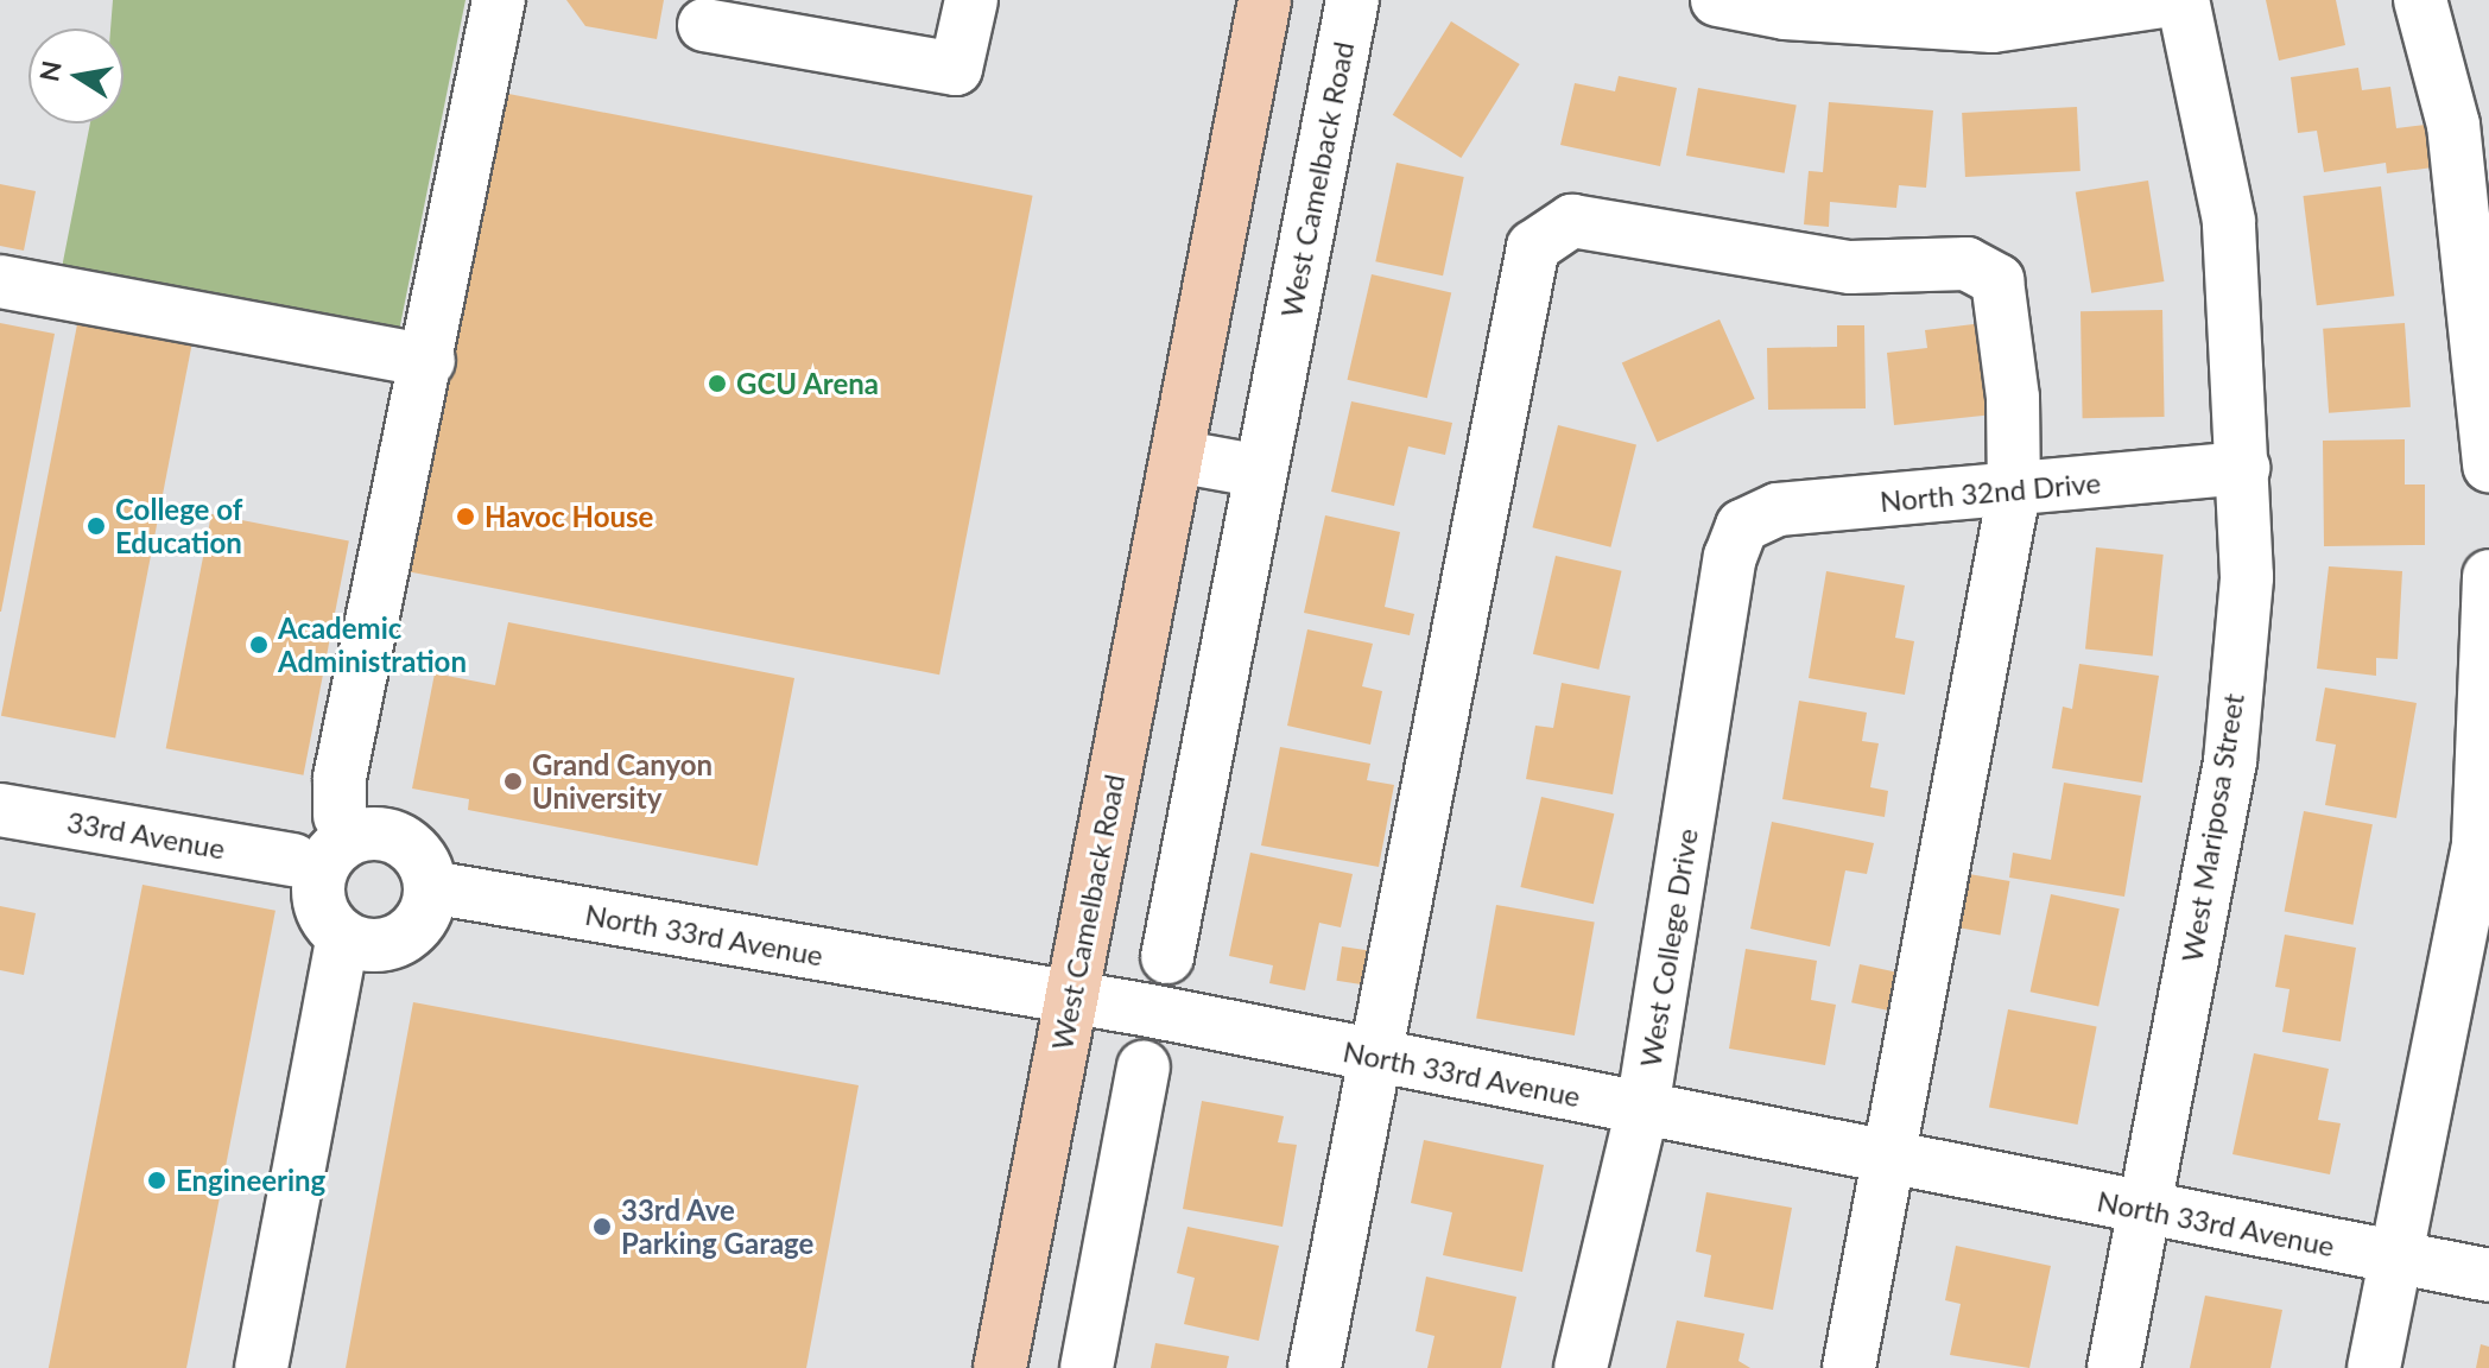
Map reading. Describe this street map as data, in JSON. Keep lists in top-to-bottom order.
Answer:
{
  "streets": {
    "main road": ["West Camelback Road"],
    "street": [
      "North 32nd Drive",
      "West Mariposa Street",
      "33rd Avenue",
      "North 33rd Avenue",
      "West College Drive"
    ]
  },
  "crossings": [
    ["West Camelback Road", "North 33rd Avenue"],
    ["North 32nd Drive", "West Mariposa Street"],
    ["North 32nd Drive", "West College Drive"],
    ["West Mariposa Street", "North 33rd Avenue"],
    ["North 33rd Avenue", "West College Drive"]
  ],
  "places": [
    "GCU Arena",
    "Havoc House",
    "College of Education",
    "Academic Administration",
    "Grand Canyon University",
    "Engineering",
    "33rd Ave Parking Garage"
  ],
  "north": "left"
}
